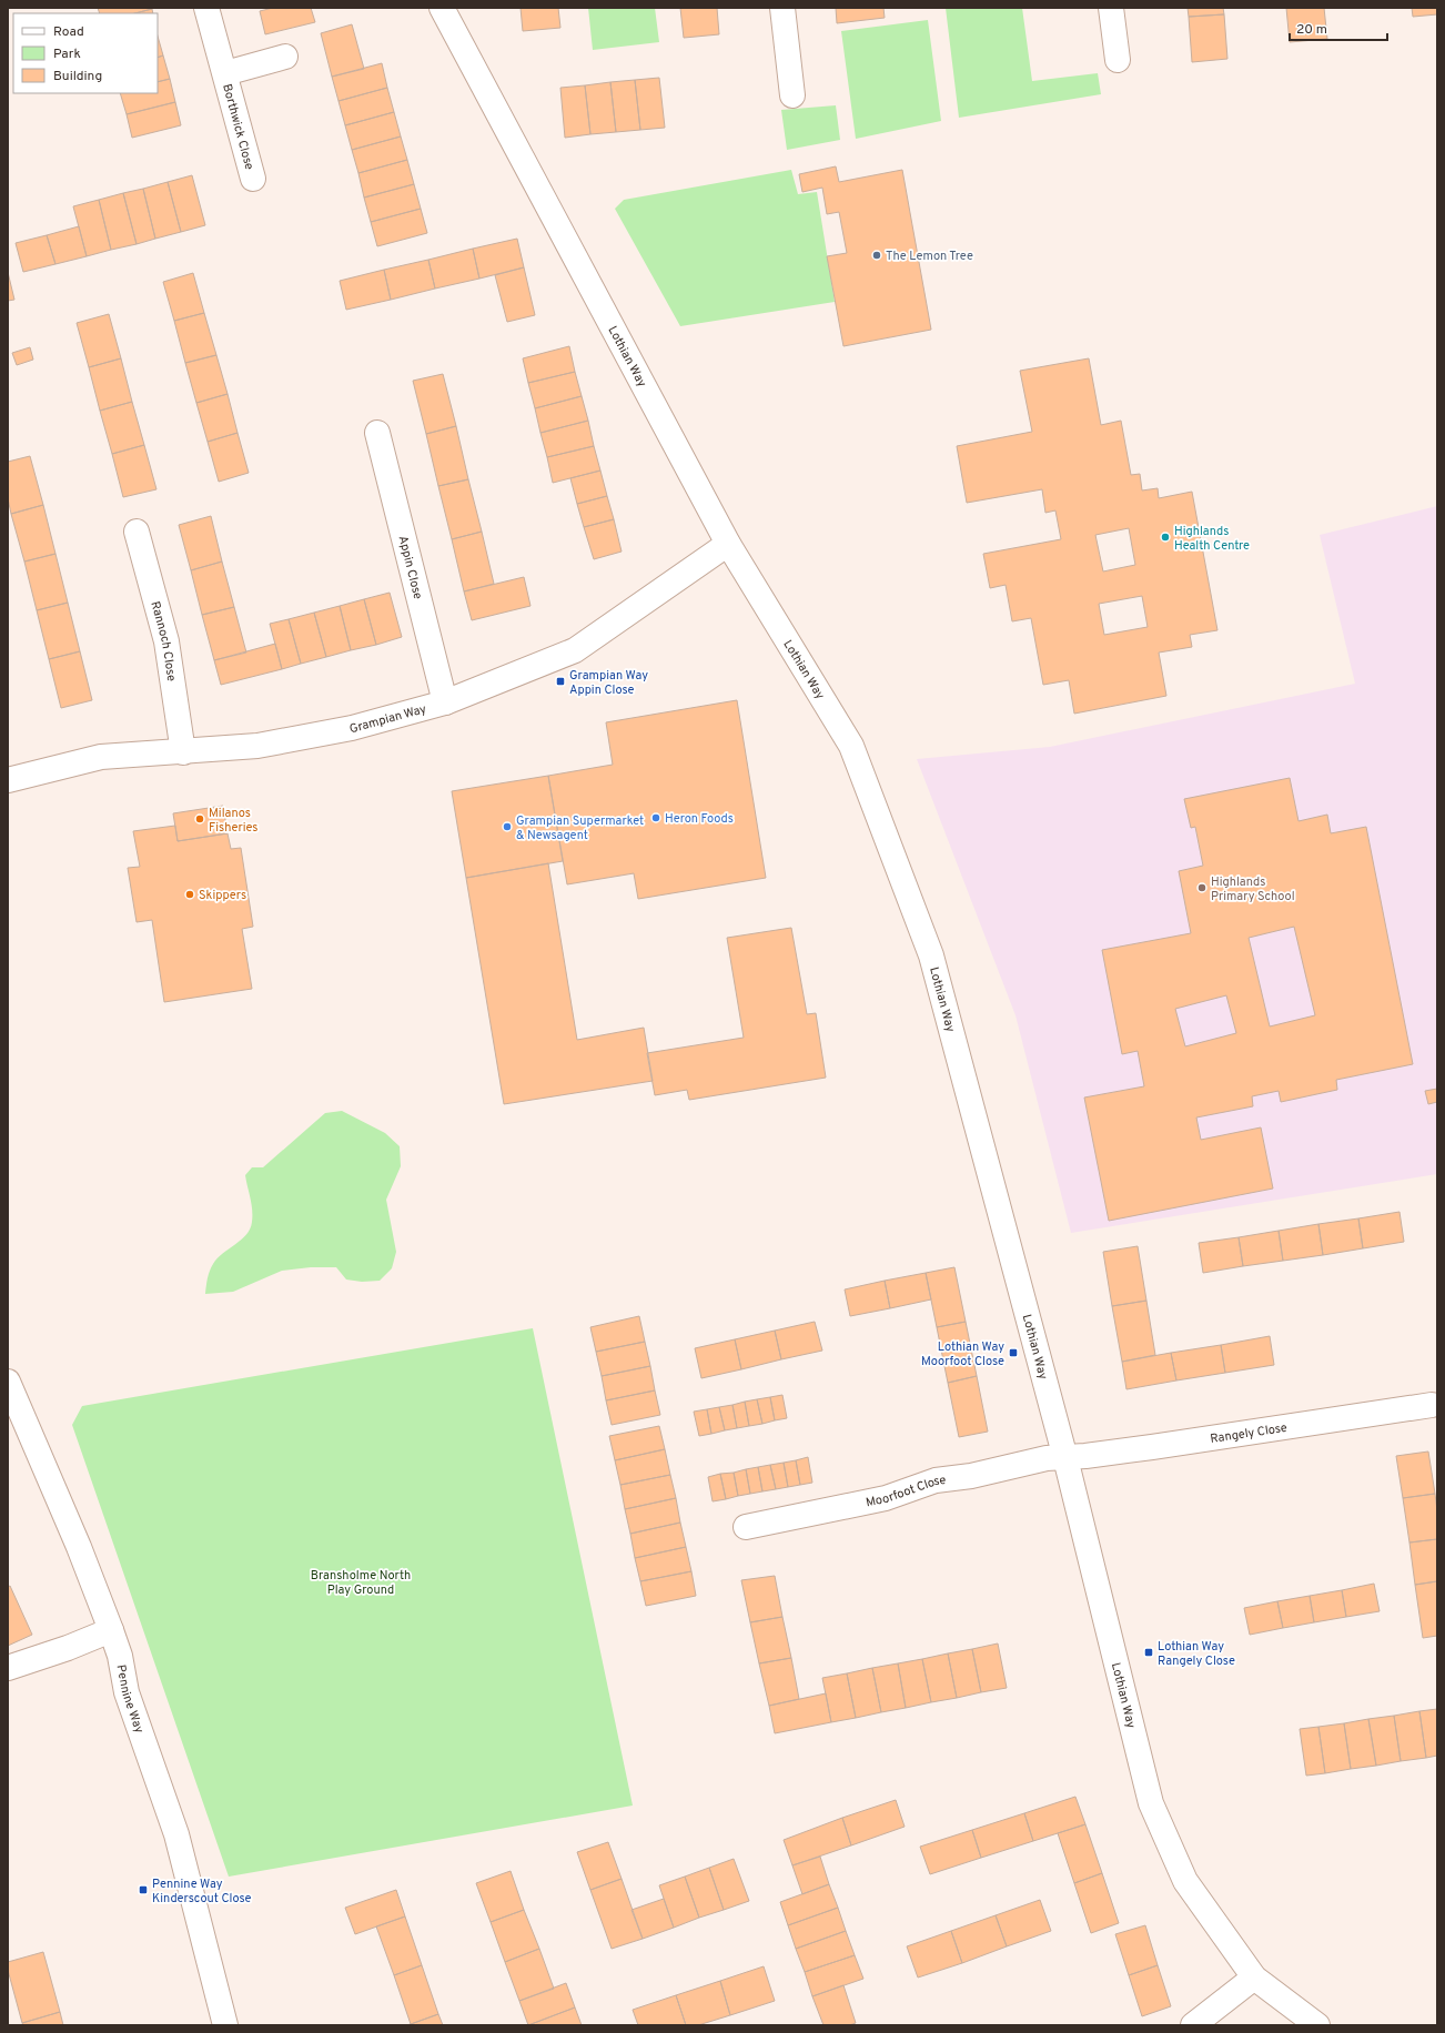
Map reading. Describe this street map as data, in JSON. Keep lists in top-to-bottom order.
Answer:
{
  "streets": {
    "street": [
      "Borthwick Close",
      "Lothian Way",
      "Appin Close",
      "Rannoch Close",
      "Grampian Way",
      "Rangely Close",
      "Moorfoot Close",
      "Pennine Way"
    ]
  },
  "crossings": [
    ["Lothian Way", "Grampian Way"],
    ["Lothian Way", "Rangely Close"],
    ["Lothian Way", "Moorfoot Close"],
    ["Appin Close", "Grampian Way"],
    ["Rannoch Close", "Grampian Way"],
    ["Rangely Close", "Moorfoot Close"]
  ],
  "parks": ["Bransholme North Play Ground"],
  "places": {
    "other": [
      "The Lemon Tree",
      "Highlands Health Centre",
      "Heron Foods",
      "Milanos Fisheries",
      "Grampian Supermarket & Newsagent",
      "Highlands Primary School",
      "Skippers"
    ],
    "transit": [
      "Grampian Way Appin Close",
      "Lothian Way Moorfoot Close",
      "Lothian Way Rangely Close",
      "Pennine Way Kinderscout Close"
    ]
  },
  "legend": ["Road", "Park", "Building"],
  "scale_bar": "20 m"
}
